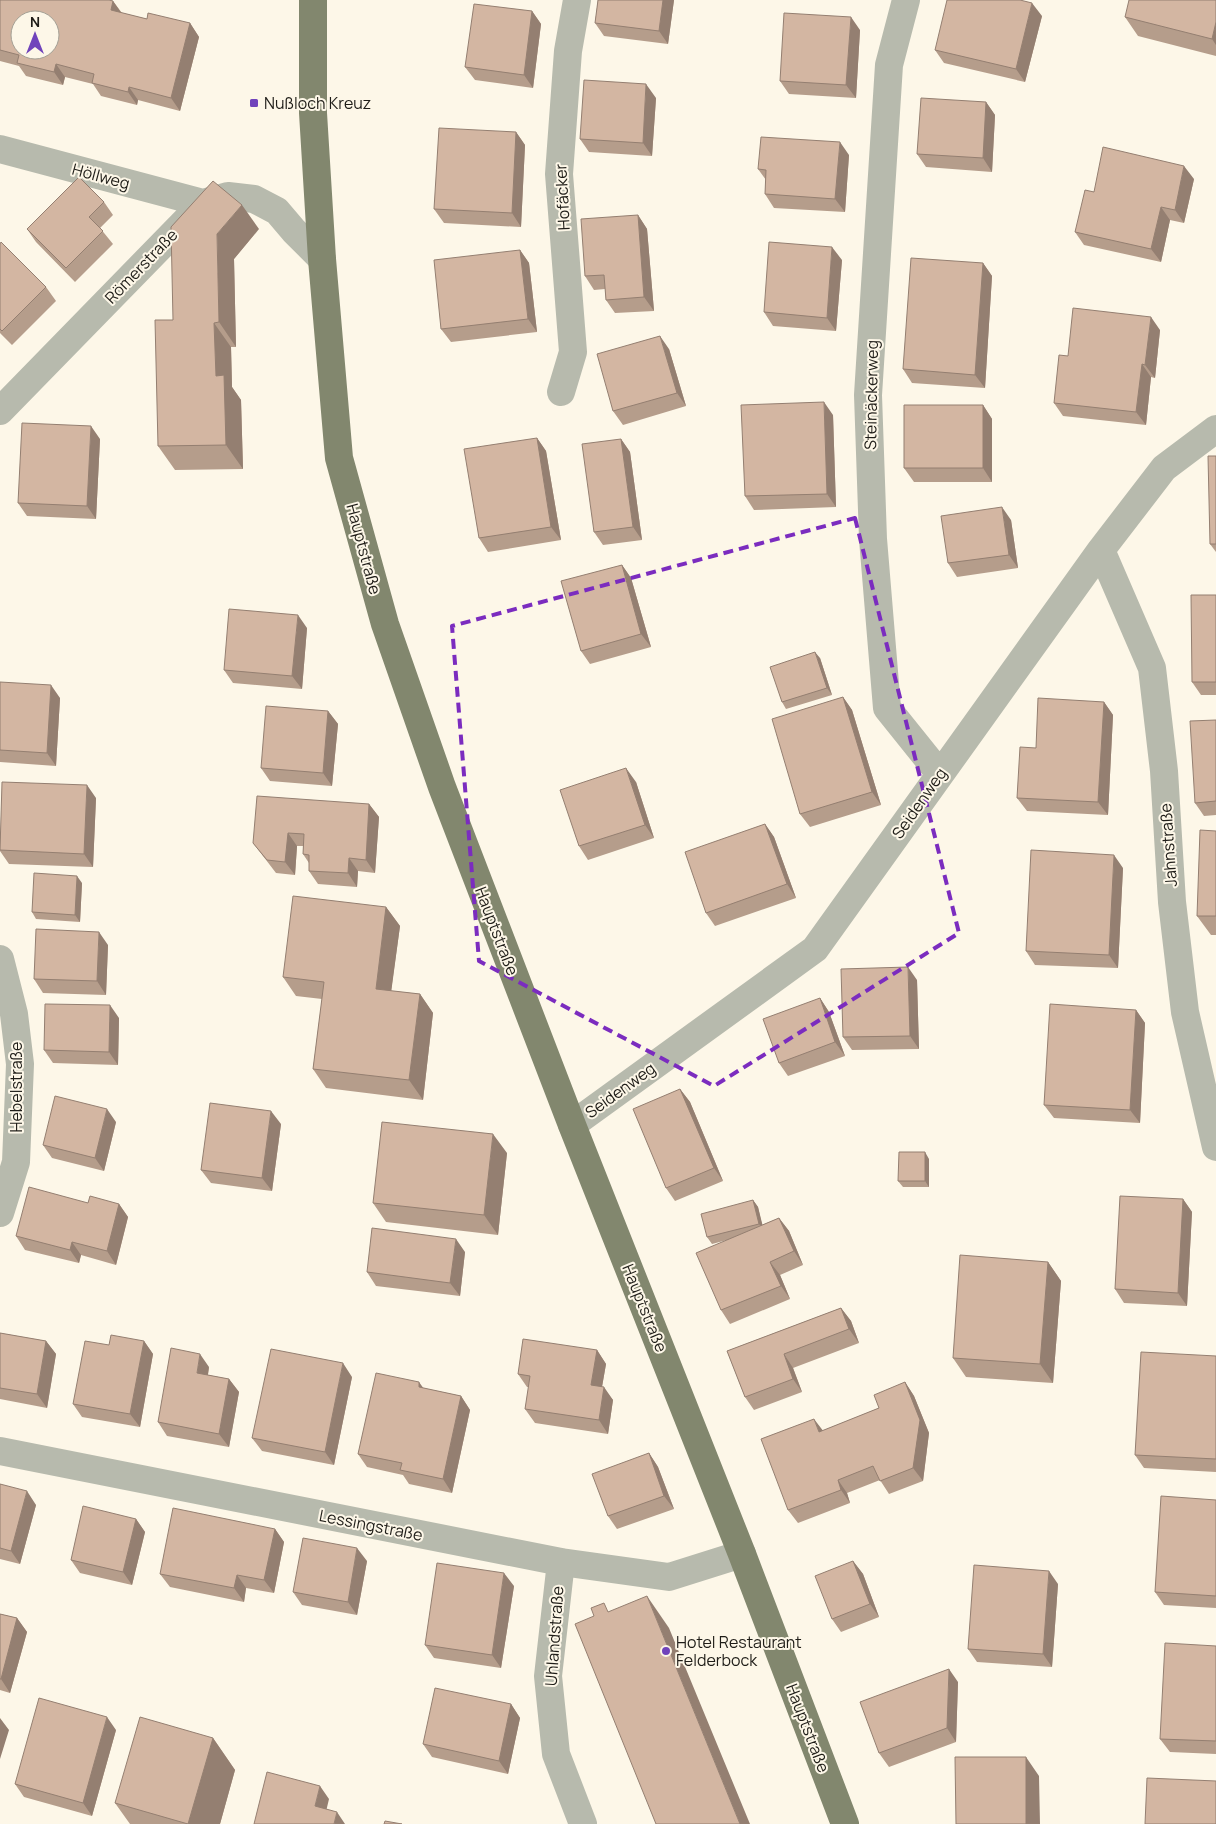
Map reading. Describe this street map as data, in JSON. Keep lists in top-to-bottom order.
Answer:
{
  "streets": {
    "main road": ["Hauptstraße"],
    "street": [
      "Höllweg",
      "Hofäcker",
      "Römerstraße",
      "Steinäckerweg",
      "Seidenweg",
      "Jahnstraße",
      "Hebelstraße",
      "Lessingstraße",
      "Uhlandstraße"
    ]
  },
  "crossings": [
    ["Höllweg", "Römerstraße"],
    ["Steinäckerweg", "Seidenweg"],
    ["Hauptstraße", "Seidenweg"],
    ["Hauptstraße", "Lessingstraße"],
    ["Seidenweg", "Jahnstraße"],
    ["Lessingstraße", "Uhlandstraße"]
  ],
  "places": {
    "transit": ["Nußloch Kreuz"],
    "other": ["Hotel Restaurant Felderbock"]
  },
  "north": "top"
}
